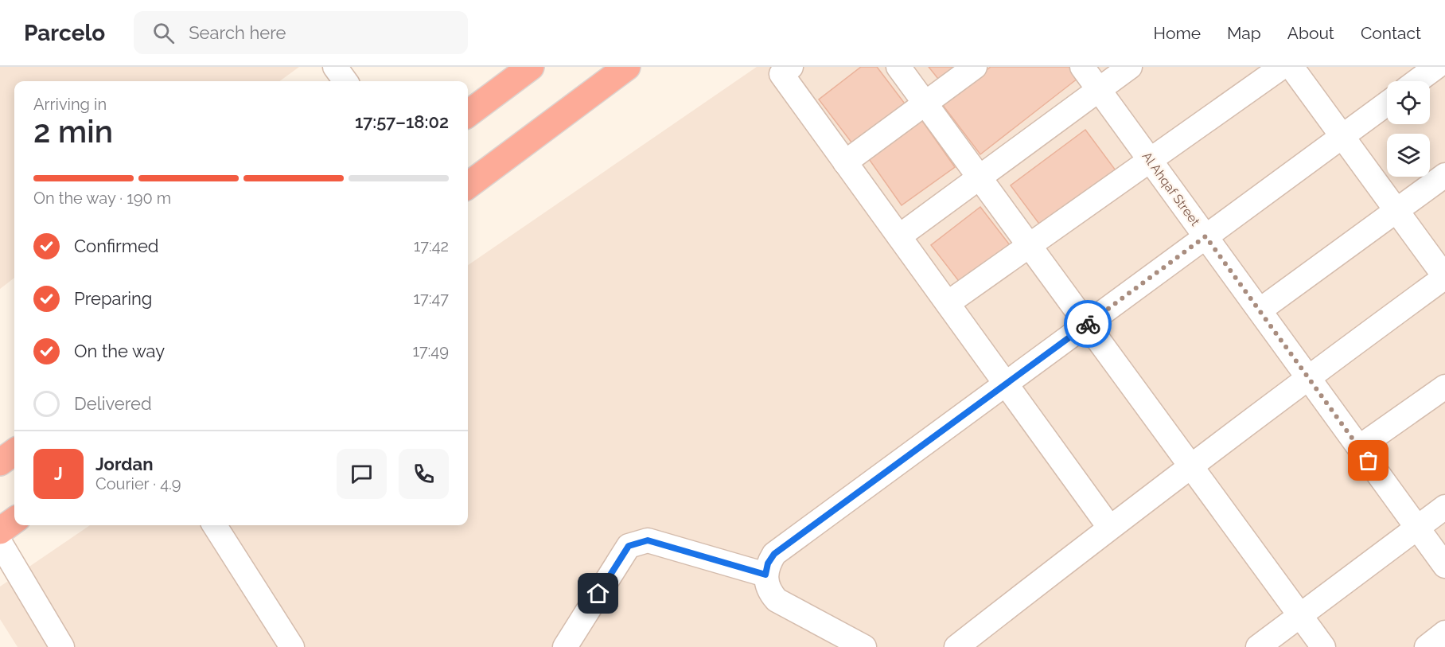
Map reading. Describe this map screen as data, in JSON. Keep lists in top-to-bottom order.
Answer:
{
  "streets": {
    "street": ["Al Ahqaf Street"]
  },
  "page": {
    "header": "Parcelo",
    "search": "Search here",
    "nav": [
      "Home",
      "Map",
      "About",
      "Contact"
    ],
    "heading": ["2 min", "Arriving in", "17:57–18:02"],
    "panel": ["Jordan", "Courier · 4.9"],
    "bar": "On the way · 190 m",
    "list": [
      ["Confirmed", "17:42"],
      ["Preparing", "17:47"],
      ["On the way", "17:49"],
      "Delivered"
    ],
    "round": "J"
  }
}
